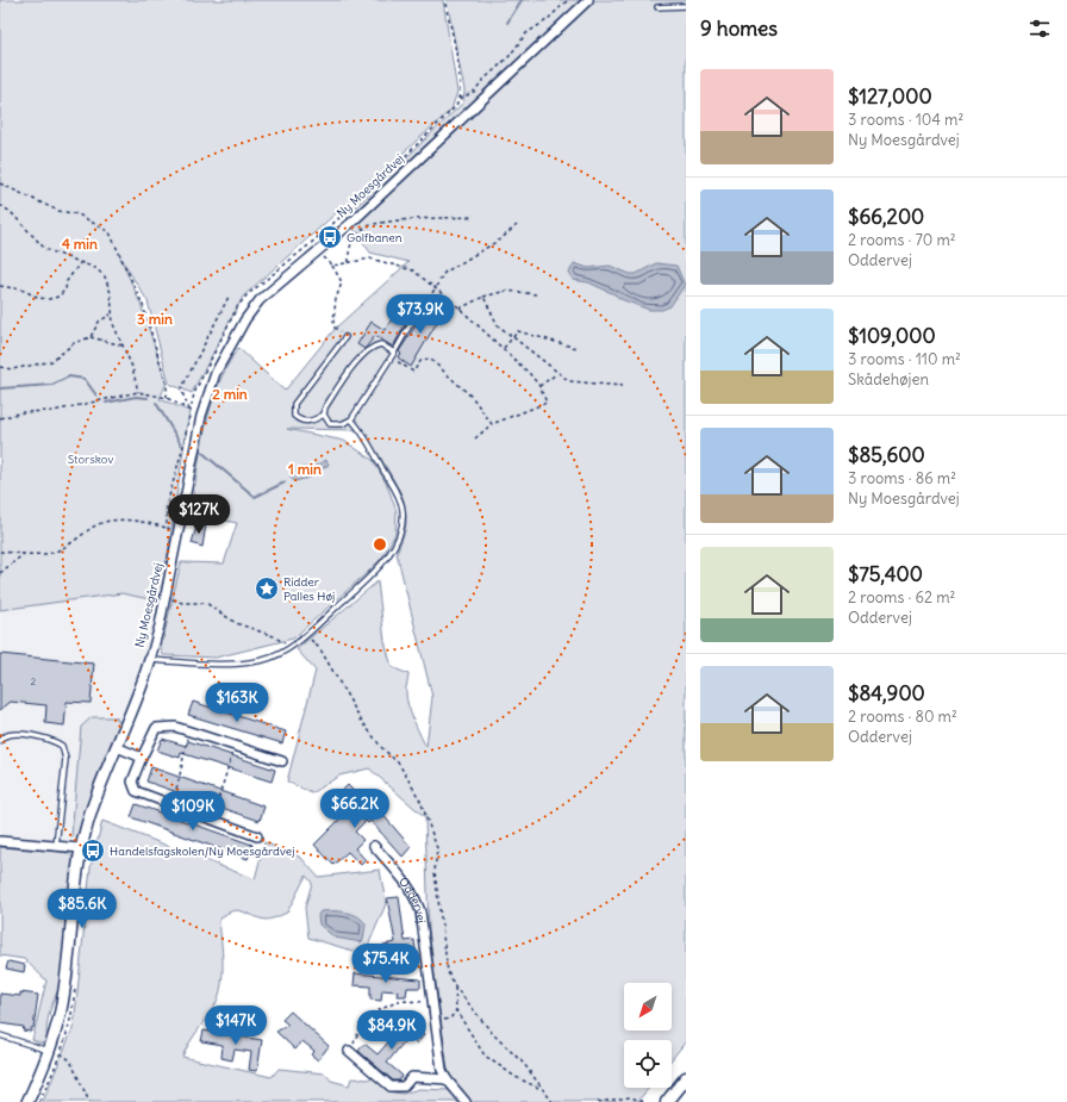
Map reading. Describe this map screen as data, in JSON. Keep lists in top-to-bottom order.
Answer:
{
  "streets": {
    "street": ["Ny Moesgårdvej", "Oddervej"]
  },
  "parks": ["Storskov"],
  "places": {
    "bus stop": ["Golfbanen", "Handelsfagskolen/Ny Moesgårdvej"],
    "place": ["Ridder Palles Høj"]
  },
  "house_numbers": ["2"],
  "north": "bottom left",
  "page": {
    "heading": "9 homes",
    "list": [
      {
        "name": "$127,000",
        "note": "3 rooms · 104 m² · Ny Moesgårdvej"
      },
      {
        "name": "$66,200",
        "note": "2 rooms · 70 m² · Oddervej"
      },
      {
        "name": "$109,000",
        "note": "3 rooms · 110 m² · Skådehøjen"
      },
      {
        "name": "$85,600",
        "note": "3 rooms · 86 m² · Ny Moesgårdvej"
      },
      {
        "name": "$75,400",
        "note": "2 rooms · 62 m² · Oddervej"
      },
      {
        "name": "$84,900",
        "note": "2 rooms · 80 m² · Oddervej"
      }
    ],
    "price": [
      "$73.9K",
      "$127K",
      "$163K",
      "$66.2K",
      "$109K",
      "$85.6K",
      "$75.4K",
      "$147K",
      "$84.9K"
    ]
  },
  "rings": [
    "4 min",
    "3 min",
    "2 min",
    "1 min"
  ]
}
